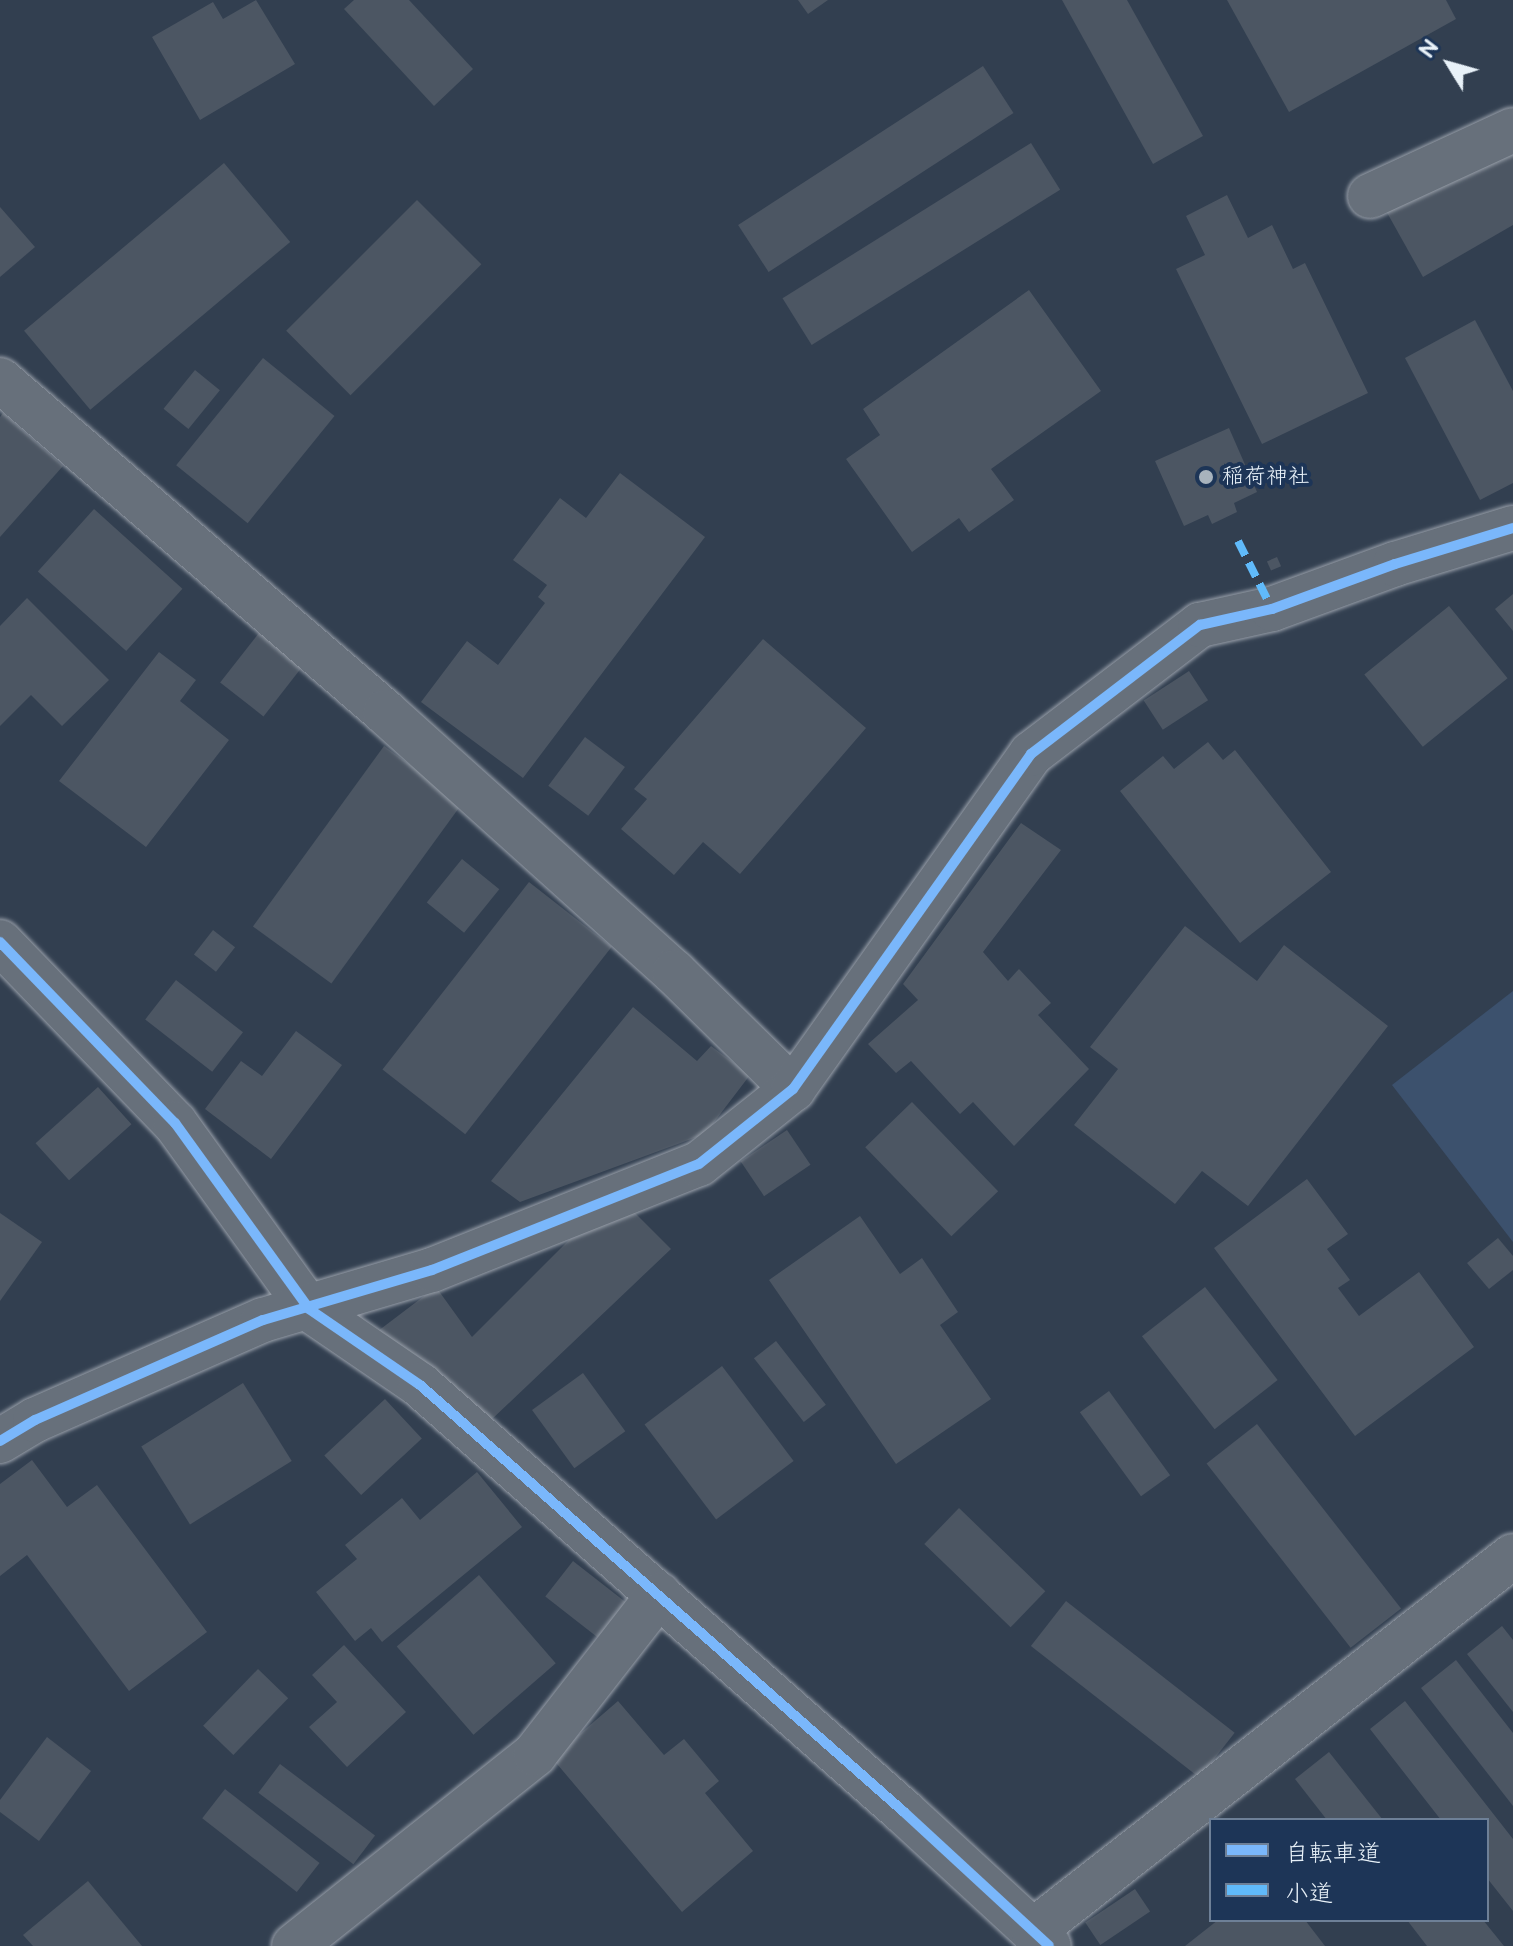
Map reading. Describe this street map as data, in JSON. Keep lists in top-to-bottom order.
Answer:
{
  "places": ["稲荷神社"],
  "legend": ["自転車道", "小道"],
  "north": "top left"
}
